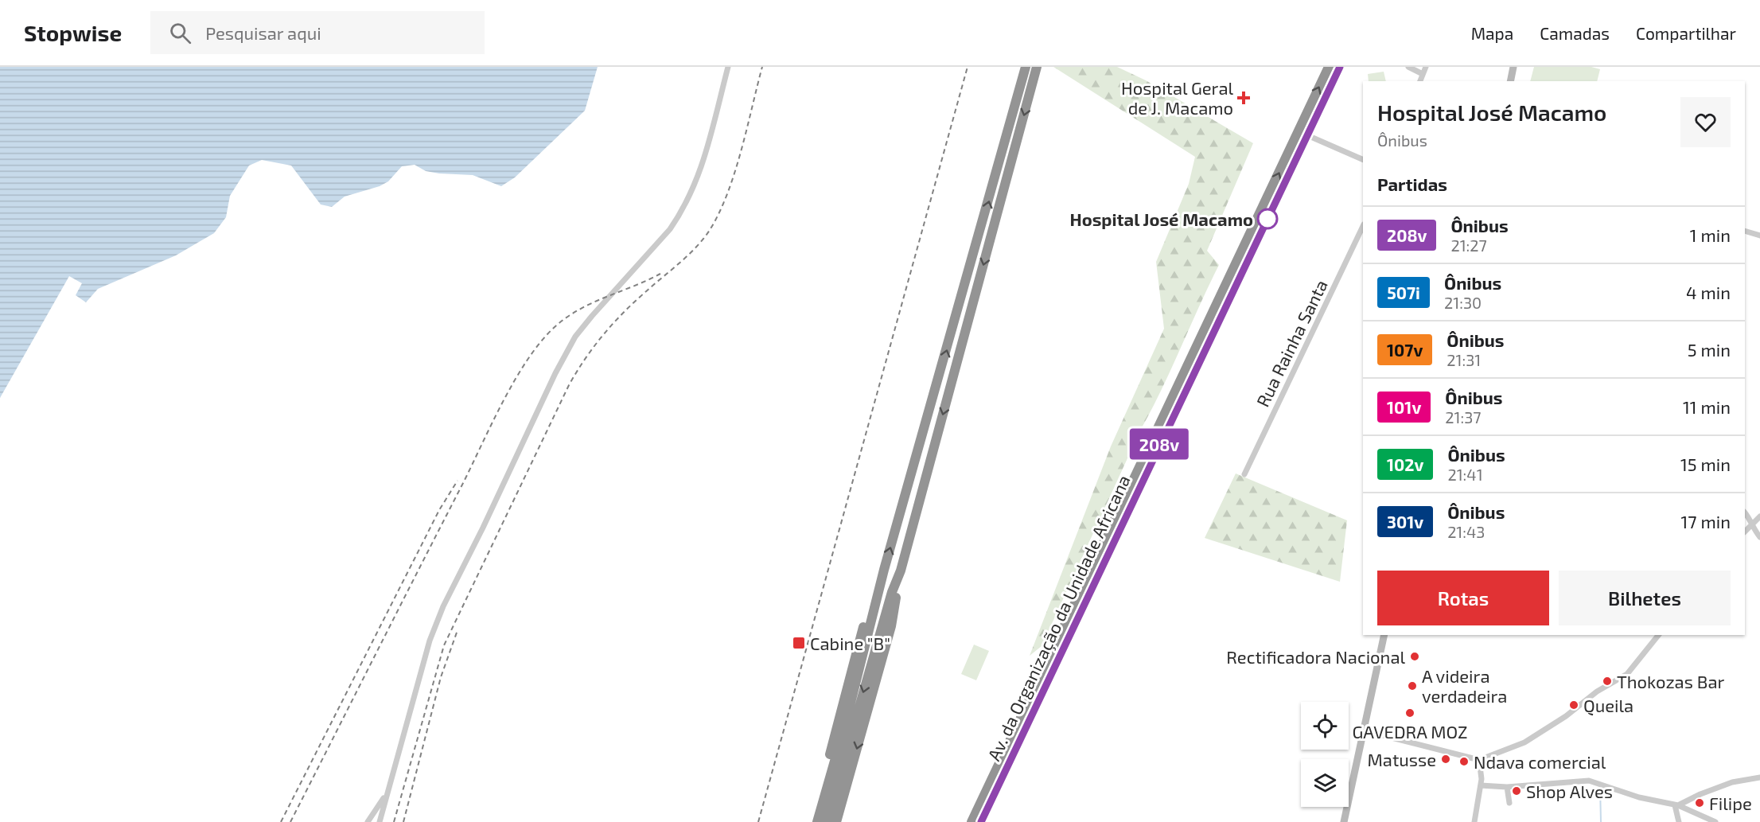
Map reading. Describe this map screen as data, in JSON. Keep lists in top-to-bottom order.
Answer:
{
  "streets": {
    "highway": ["Av. da Organização da Unidade Africana"],
    "street": ["Rua Rainha Santa"]
  },
  "places": {
    "health": ["Hospital Geral de J. Macamo"],
    "other": [
      "Hospital José Macamo",
      "Rectificadora Nacional",
      "Thokozas Bar",
      "A videira verdadeira",
      "Queila",
      "GAVEDRA MOZ",
      "Matusse",
      "Ndava comercial",
      "Shop Alves",
      "Filipe"
    ],
    "transit": ["Cabine \"B\""]
  },
  "lines": ["bus line 208v"],
  "page": {
    "header": "Stopwise",
    "search": "Pesquisar aqui",
    "nav": ["Mapa", "Camadas", "Compartilhar"],
    "on_map": "208v",
    "heading": [
      ["Hospital José Macamo", "Ônibus"],
      "Partidas"
    ],
    "list": [
      {
        "mark": "208v",
        "name": "Ônibus",
        "note": "21:27",
        "value": "1 min"
      },
      {
        "mark": "507i",
        "name": "Ônibus",
        "note": "21:30",
        "value": "4 min"
      },
      {
        "mark": "107v",
        "name": "Ônibus",
        "note": "21:31",
        "value": "5 min"
      },
      {
        "mark": "101v",
        "name": "Ônibus",
        "note": "21:37",
        "value": "11 min"
      },
      {
        "mark": "102v",
        "name": "Ônibus",
        "note": "21:41",
        "value": "15 min"
      },
      {
        "mark": "301v",
        "name": "Ônibus",
        "note": "21:43",
        "value": "17 min"
      }
    ],
    "buttons": ["Rotas", "Bilhetes"]
  }
}
